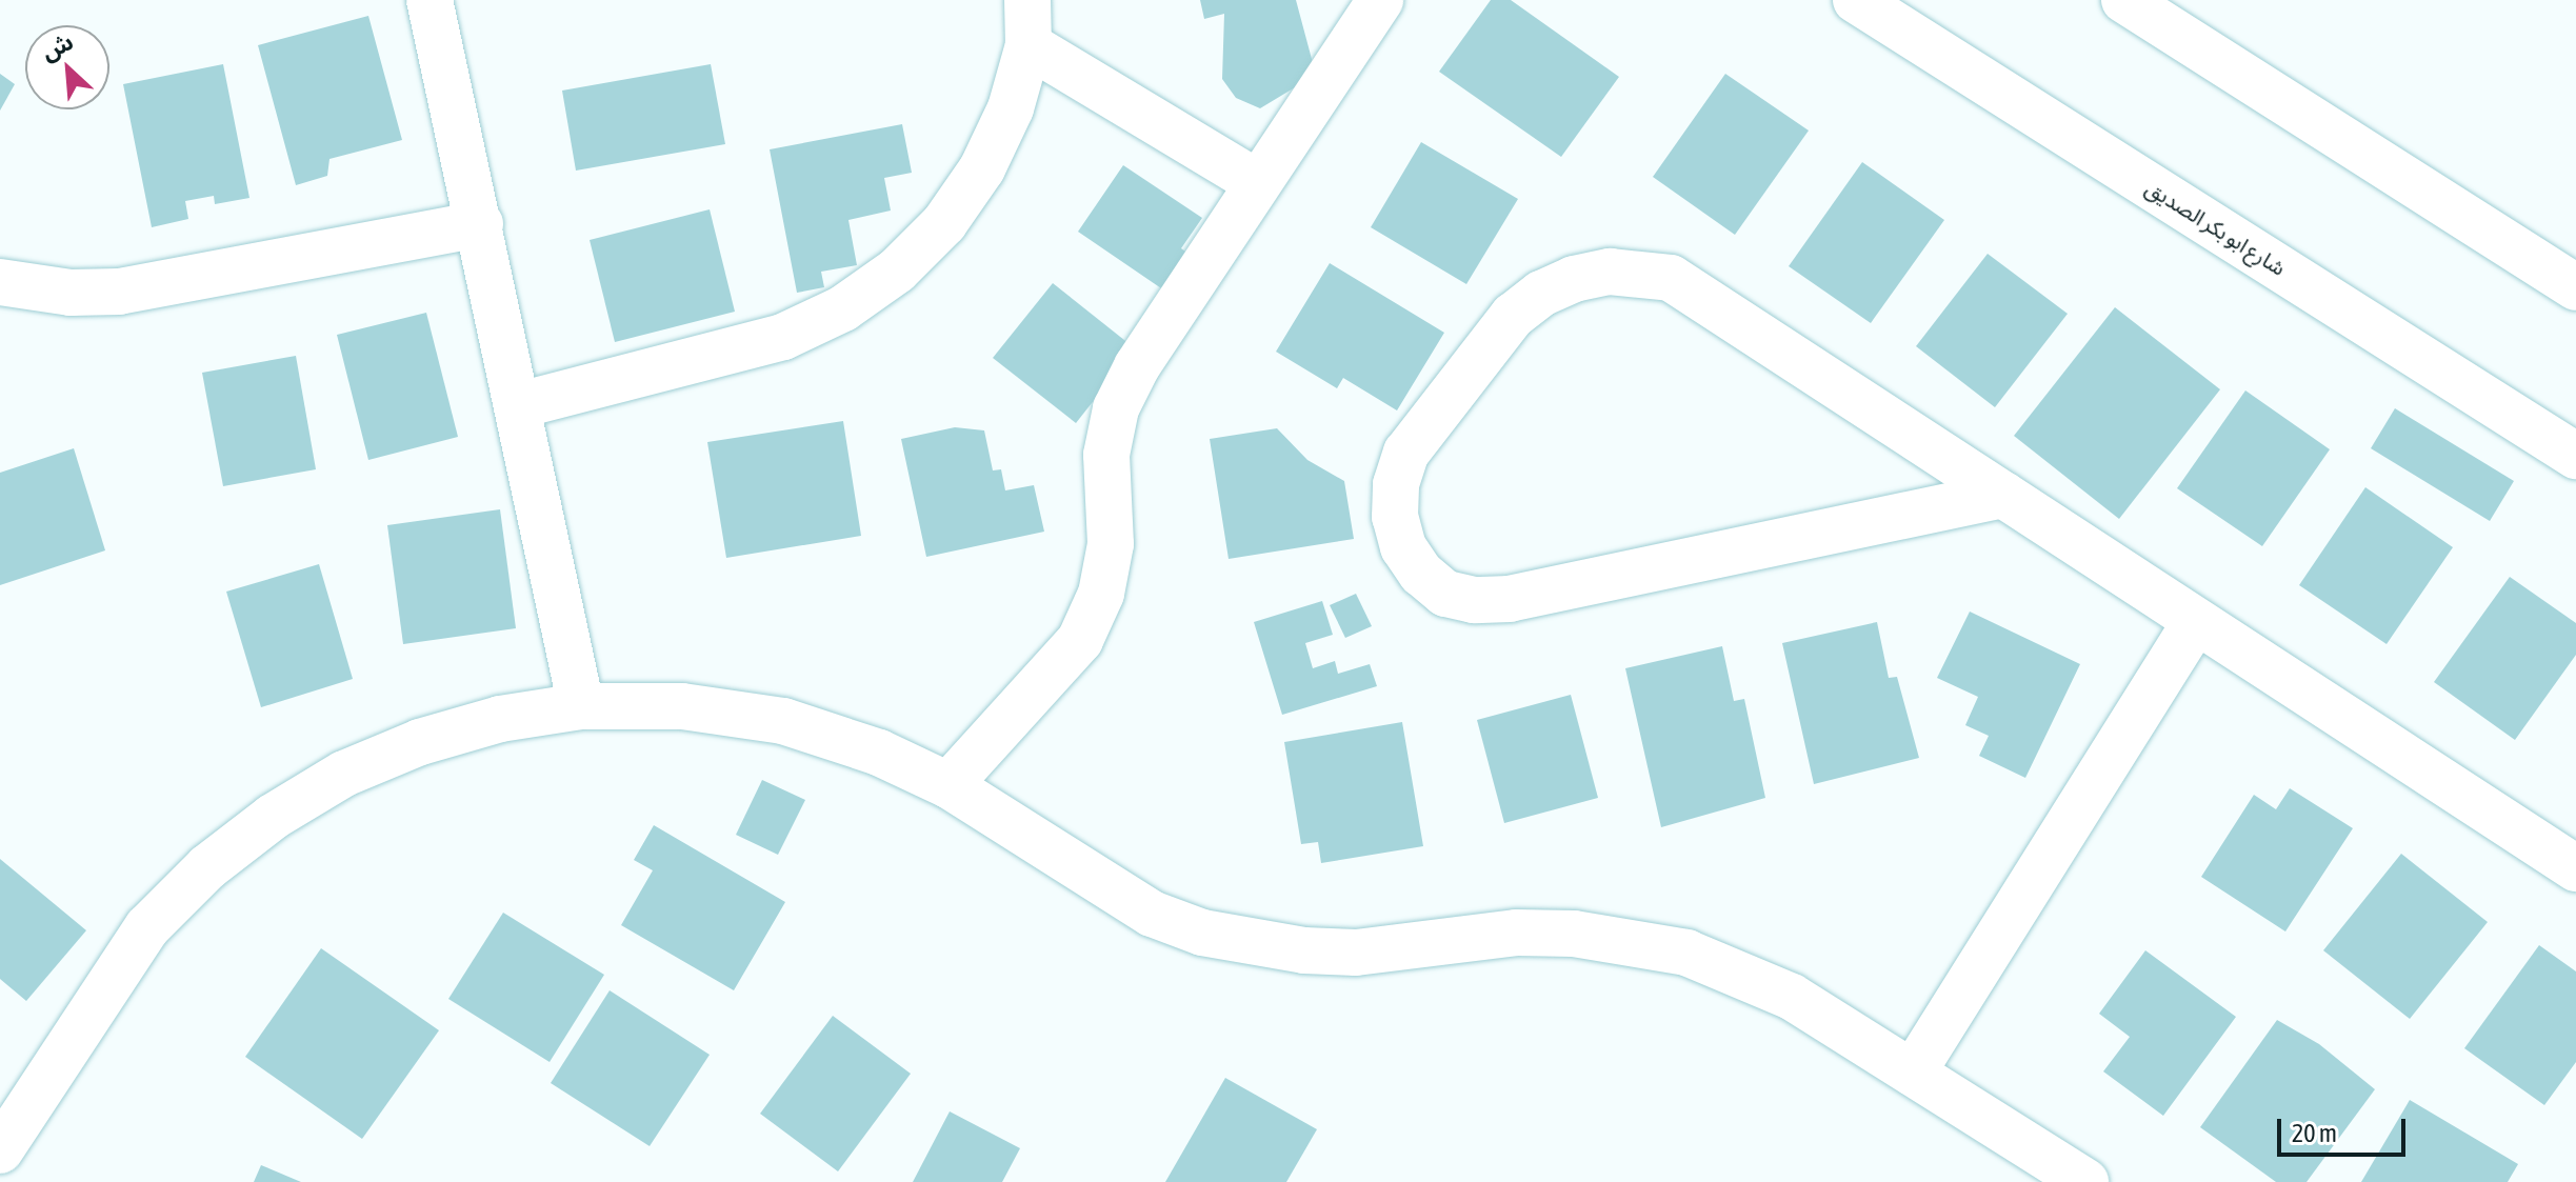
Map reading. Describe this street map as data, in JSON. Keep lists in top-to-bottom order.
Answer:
{
  "streets": {
    "street": ["شارع ابو بكر الصديق"]
  },
  "scale_bar": "20 m",
  "north": "top left"
}
